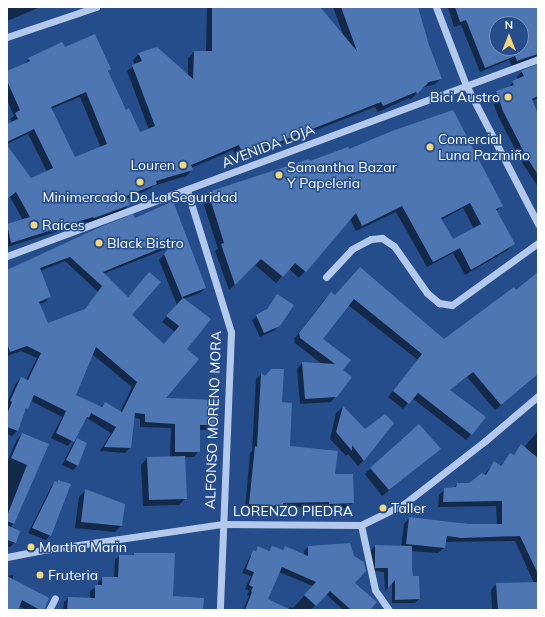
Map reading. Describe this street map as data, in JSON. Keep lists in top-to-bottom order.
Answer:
{
  "streets": {
    "street": ["AVENIDA LOJA", "ALFONSO MORENO MORA", "LORENZO PIEDRA"]
  },
  "crossings": [
    ["AVENIDA LOJA", "ALFONSO MORENO MORA"],
    ["ALFONSO MORENO MORA", "LORENZO PIEDRA"]
  ],
  "places": [
    "Bici Austro",
    "Comercial Luna Pazmiño",
    "Louren",
    "Samantha Bazar Y Papeleria",
    "Minimercado De La Seguridad",
    "Raices",
    "Black Bistro",
    "Taller",
    "Martha Marin",
    "Fruteria"
  ],
  "north": "top"
}
